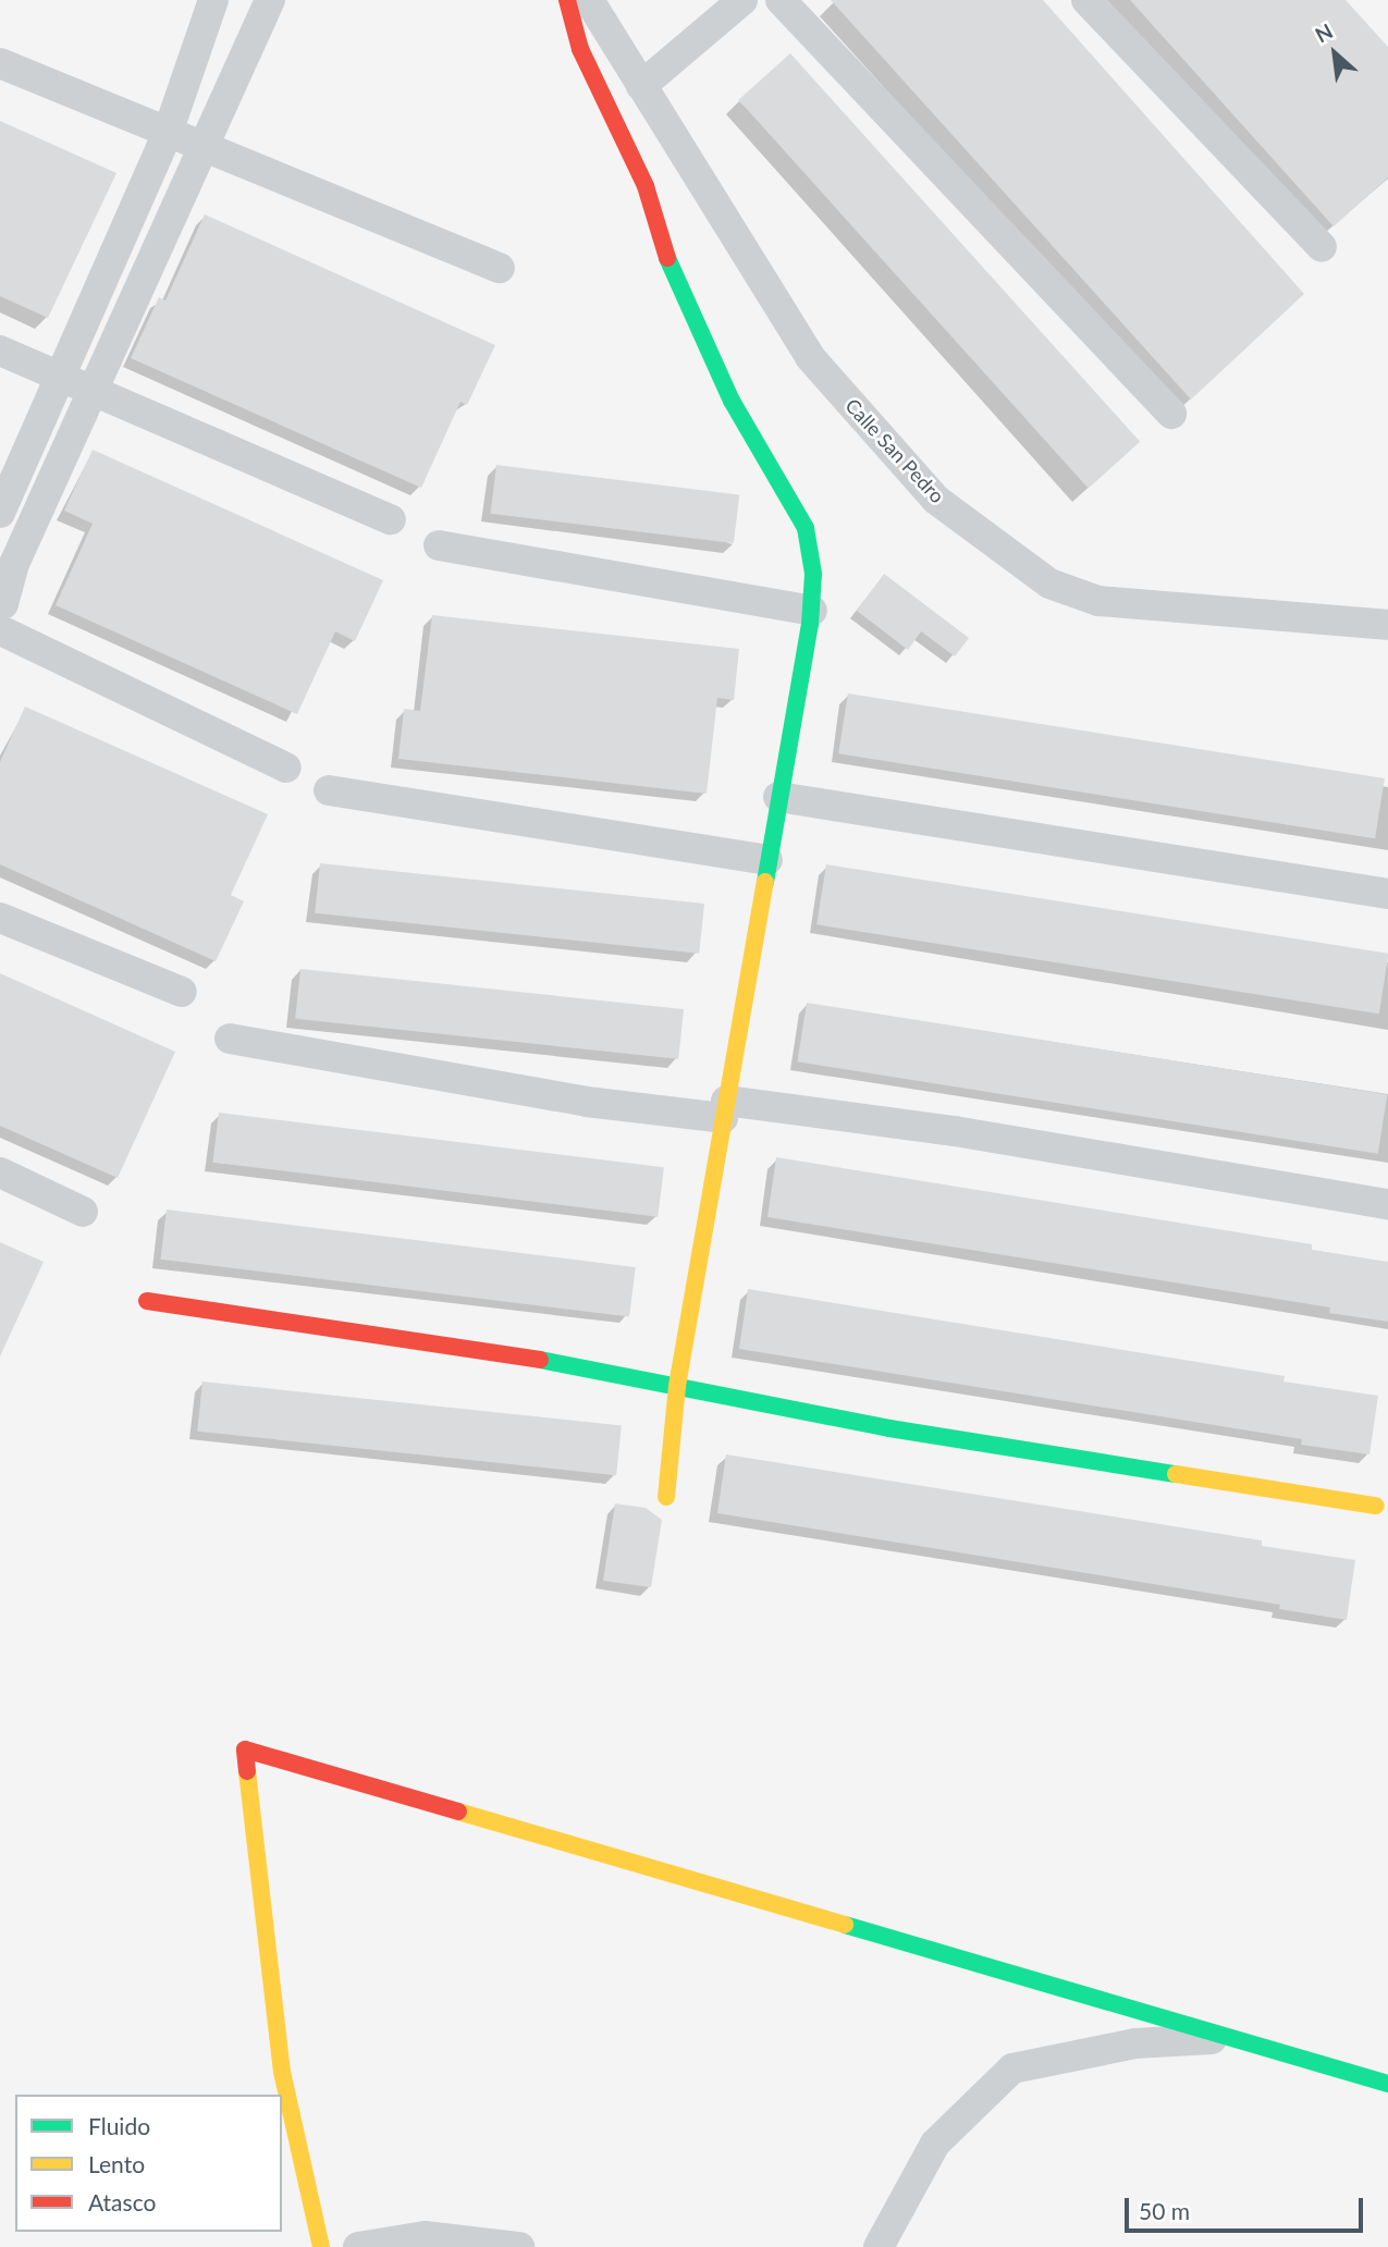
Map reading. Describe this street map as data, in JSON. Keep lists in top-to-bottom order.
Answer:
{
  "streets": {
    "street": ["Calle San Pedro"]
  },
  "legend": ["Fluido", "Lento", "Atasco"],
  "scale_bar": "50 m",
  "north": "top left"
}
